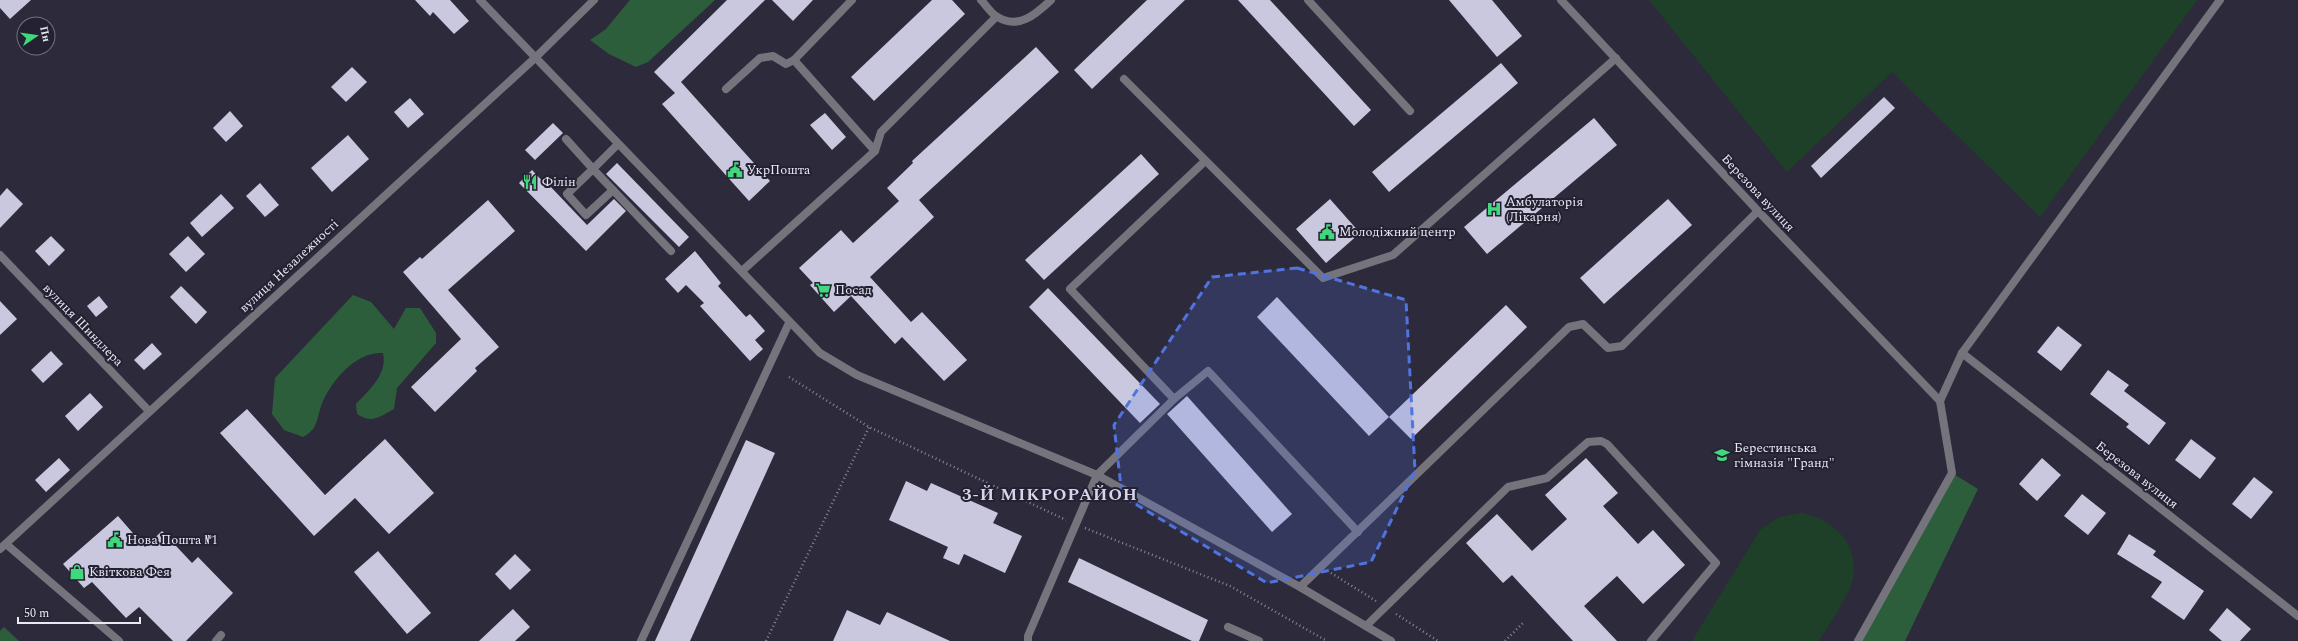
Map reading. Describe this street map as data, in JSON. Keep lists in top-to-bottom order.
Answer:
{
  "streets": {
    "street": ["Березова вулиця", "вулиця Незалежності", "вулиця Шиндлера"]
  },
  "crossings": [
    ["вулиця Незалежності", "вулиця Шиндлера"]
  ],
  "districts": ["3-Й МІКРОРАЙОН"],
  "places": {
    "public building": ["УкрПошта", "Молодіжний центр", "Нова Пошта №1"],
    "restaurant": ["Філін"],
    "hospital": ["Амбулаторія (Лікарня)"],
    "supermarket": ["Посад"],
    "school or university": ["Берестинська гімназія \"Гранд\""],
    "shop": ["Квіткова Фея"]
  },
  "scale_bar": "50 m",
  "north": "right"
}
